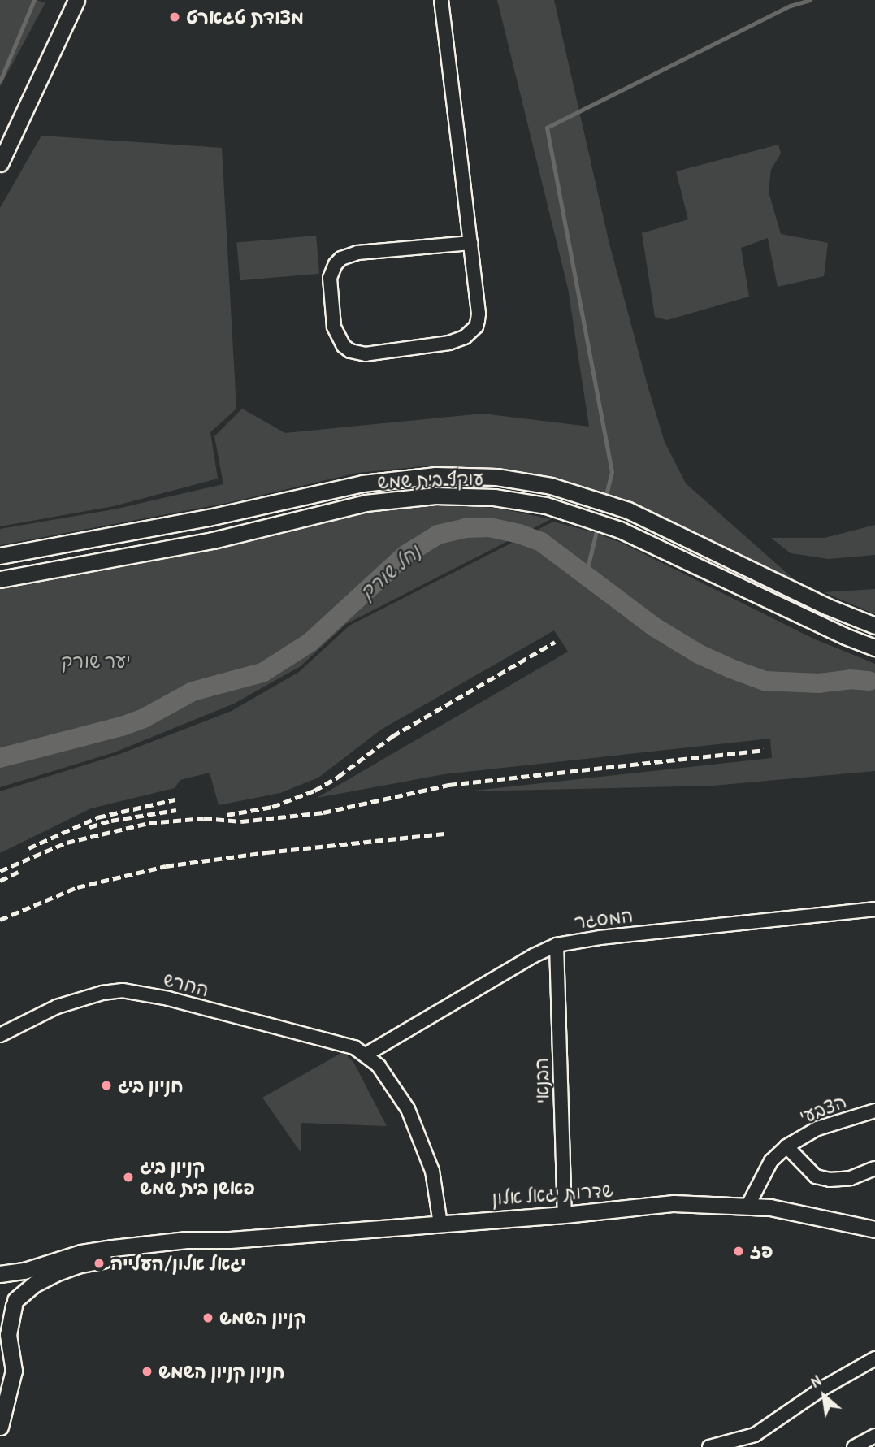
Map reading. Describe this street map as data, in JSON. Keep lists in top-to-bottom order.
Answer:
{
  "streets": {
    "main road": ["עוקף בית שמש", "שדרות יגאל אלון"],
    "street": [
      "המסגר",
      "החרש",
      "הבנאי",
      "הצבעי"
    ]
  },
  "crossings": [
    ["המסגר", "החרש"],
    ["המסגר", "הבנאי"],
    ["הבנאי", "שדרות יגאל אלון"],
    ["הצבעי", "שדרות יגאל אלון"]
  ],
  "water": ["נחל שורק"],
  "parks": ["יער שורק"],
  "places": [
    "מצודת טגארט",
    "חניון ביג",
    "קניון ביג פאשן בית שמש",
    "פז",
    "יגאל אלון/העלייה",
    "קניון השמש",
    "חניון קניון השמש"
  ],
  "north": "top left"
}
